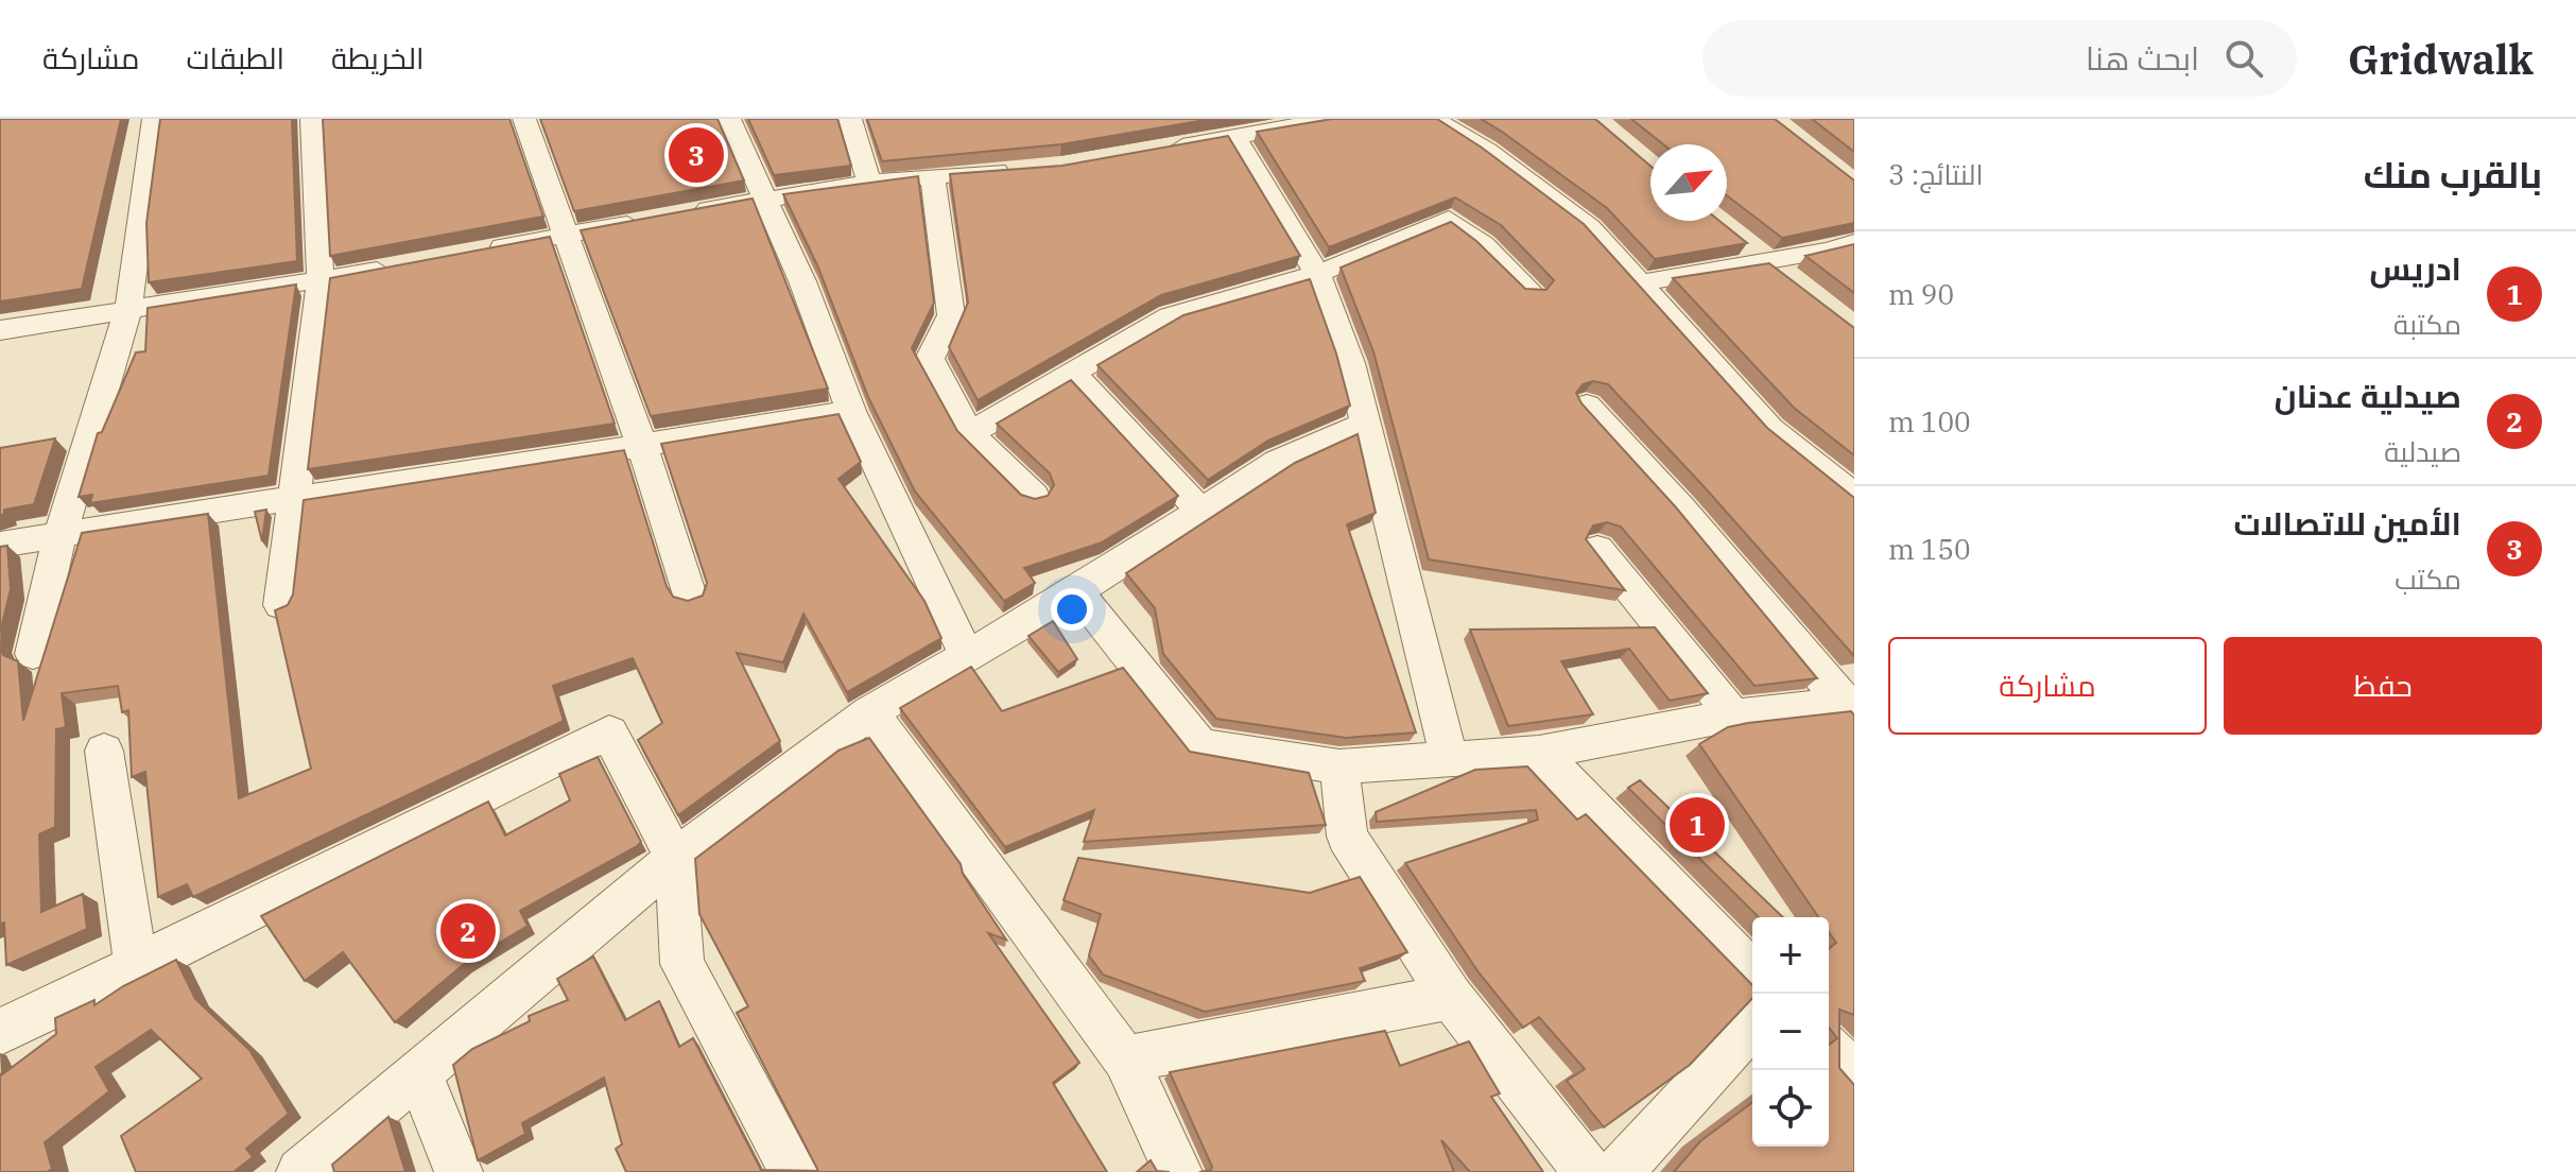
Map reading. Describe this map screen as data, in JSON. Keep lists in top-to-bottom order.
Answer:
{
  "north": "top right",
  "page": {
    "header": "Gridwalk",
    "search": "ابحث هنا",
    "nav": ["الخريطة", "الطبقات", "مشاركة"],
    "heading": ["بالقرب منك", "النتائج: 3"],
    "pins": ["3", "1", "2"],
    "list": [
      {
        "mark": "1",
        "name": "ادريس",
        "note": "مكتبة",
        "value": "90 m"
      },
      {
        "mark": "2",
        "name": "صيدلية عدنان",
        "note": "صيدلية",
        "value": "100 m"
      },
      {
        "mark": "3",
        "name": "الأمين للاتصالات",
        "note": "مكتب",
        "value": "150 m"
      }
    ],
    "buttons": ["حفظ", "مشاركة"],
    "map_buttons": ["+", "−"]
  }
}
